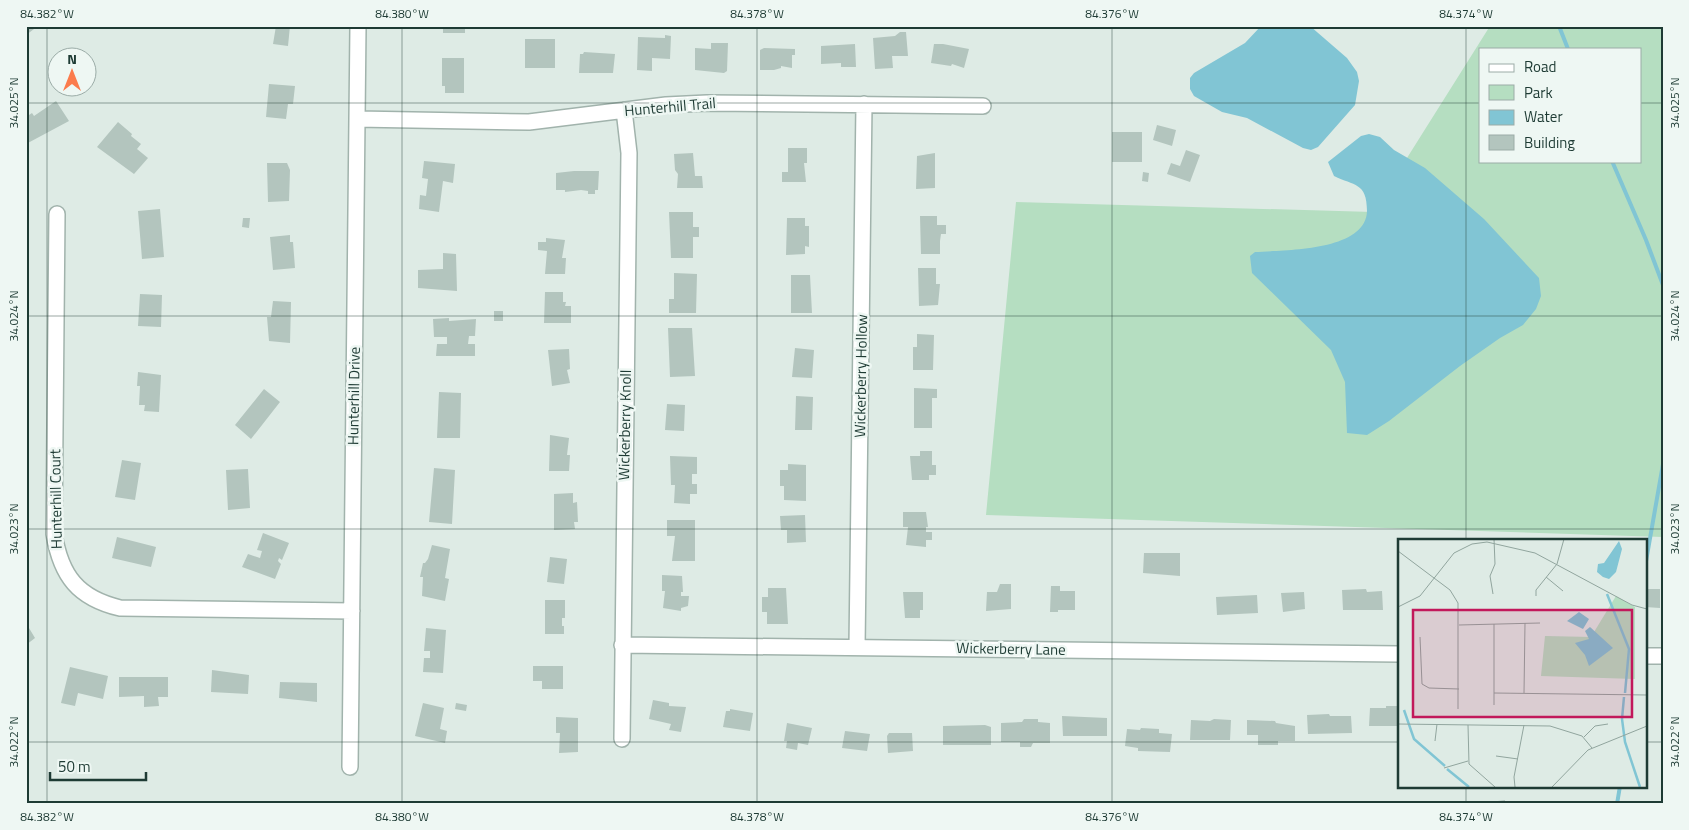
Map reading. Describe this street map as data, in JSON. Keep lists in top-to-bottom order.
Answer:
{
  "streets": {
    "street": [
      "Hunterhill Trail",
      "Wickerberry Hollow",
      "Hunterhill Drive",
      "Wickerberry Knoll",
      "Hunterhill Court",
      "Wickerberry Lane"
    ]
  },
  "crossings": [
    ["Hunterhill Trail", "Wickerberry Hollow"],
    ["Hunterhill Trail", "Hunterhill Drive"],
    ["Hunterhill Trail", "Wickerberry Knoll"],
    ["Wickerberry Hollow", "Wickerberry Lane"],
    ["Hunterhill Drive", "Hunterhill Court"],
    ["Wickerberry Knoll", "Wickerberry Lane"]
  ],
  "legend": [
    "Road",
    "Park",
    "Water",
    "Building"
  ],
  "scale_bar": "50 m",
  "north": "top",
  "coordinates": [
    "84.382°W",
    "84.380°W",
    "84.378°W",
    "84.376°W",
    "84.374°W",
    "34.025°N",
    "34.024°N",
    "34.023°N",
    "34.022°N"
  ]
}
